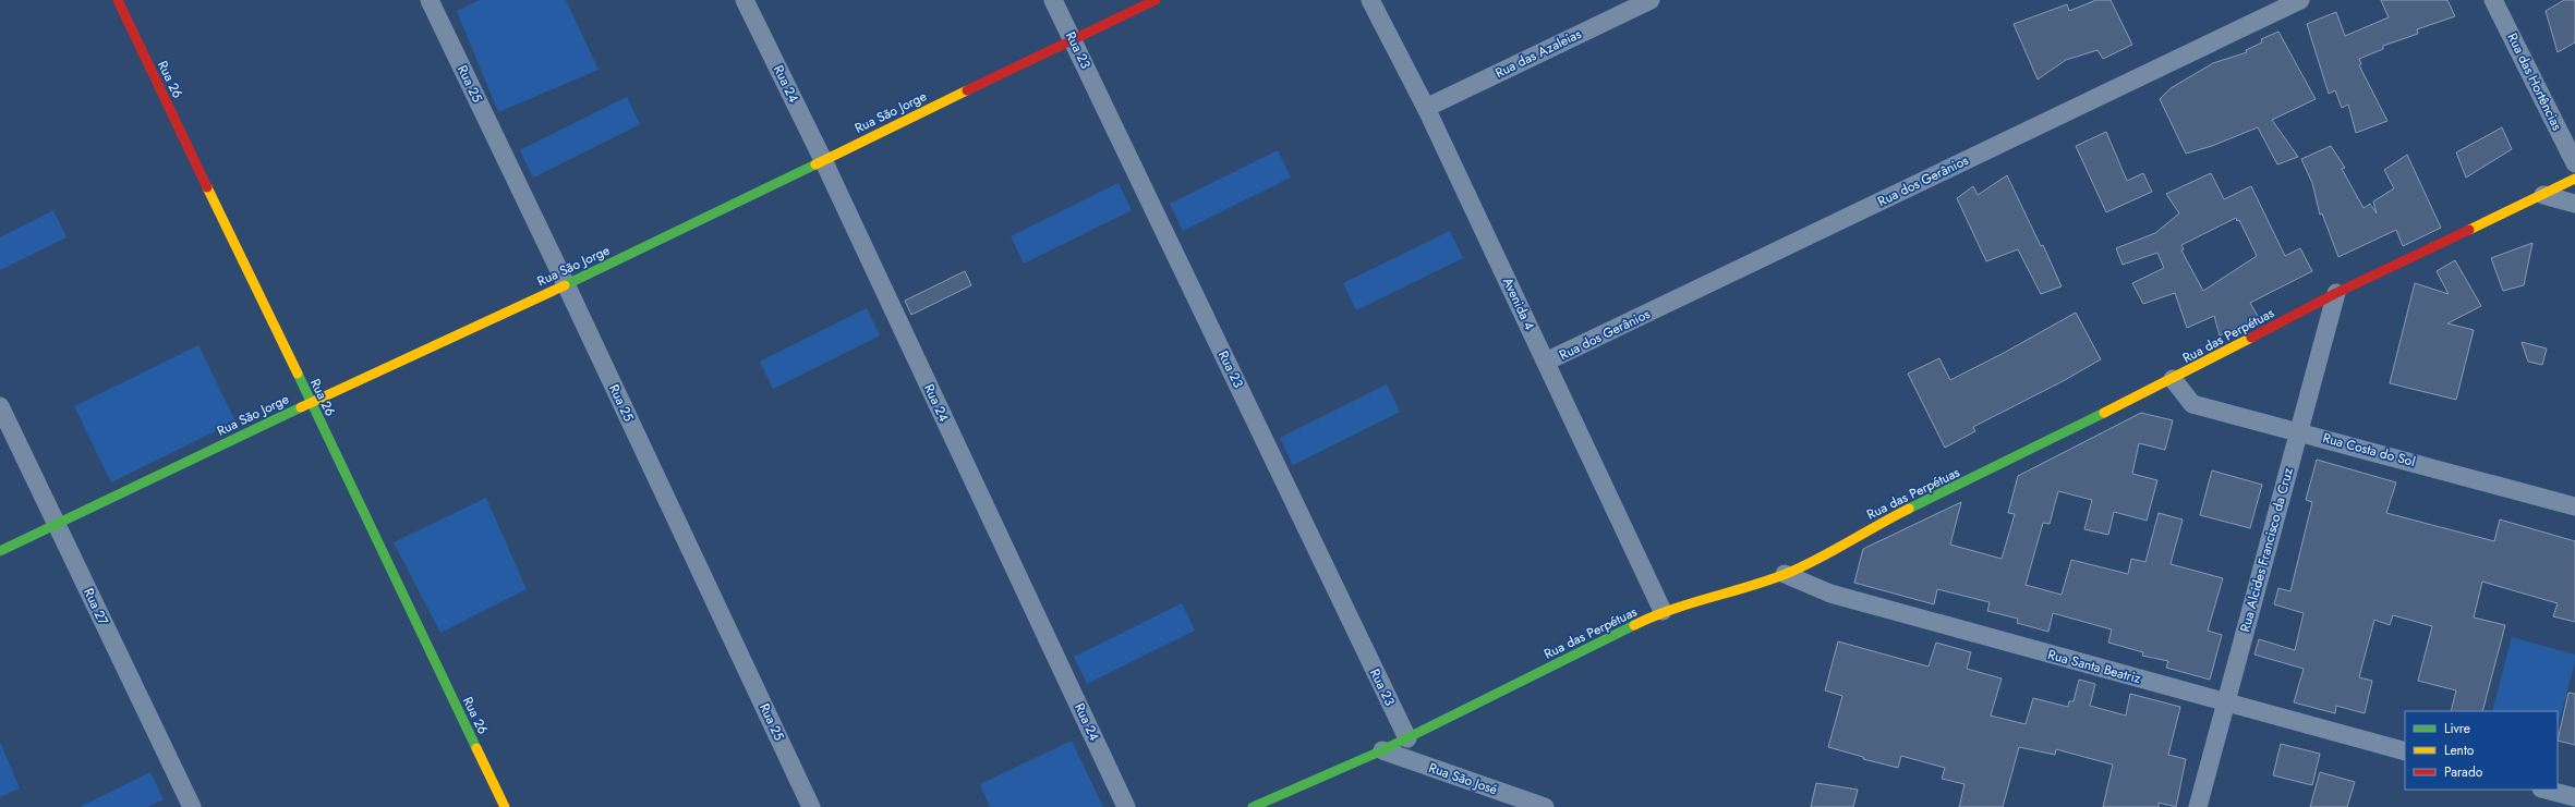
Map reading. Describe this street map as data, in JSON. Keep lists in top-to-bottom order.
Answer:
{
  "streets": {
    "street": [
      "Rua 23",
      "Rua das Azaleias",
      "Rua 26",
      "Rua das Hortências",
      "Rua 25",
      "Rua 24",
      "Rua São Jorge",
      "Rua dos Gerânios",
      "Avenida 4",
      "Rua das Perpétuas",
      "Rua Costa do Sol",
      "Rua Alcides Francisco da Cruz",
      "Rua 27",
      "Rua Santa Beatriz",
      "Rua São José"
    ]
  },
  "crossings": [
    ["Rua 23", "Rua São Jorge"],
    ["Rua 23", "Rua das Perpétuas"],
    ["Rua das Azaleias", "Avenida 4"],
    ["Rua 26", "Rua São Jorge"],
    ["Rua 25", "Rua São Jorge"],
    ["Rua 24", "Rua São Jorge"],
    ["Rua São Jorge", "Rua 27"],
    ["Rua dos Gerânios", "Avenida 4"],
    ["Avenida 4", "Rua das Perpétuas"],
    ["Rua das Perpétuas", "Rua Costa do Sol"],
    ["Rua das Perpétuas", "Rua Alcides Francisco da Cruz"],
    ["Rua das Perpétuas", "Rua Santa Beatriz"],
    ["Rua das Perpétuas", "Rua São José"],
    ["Rua Costa do Sol", "Rua Alcides Francisco da Cruz"],
    ["Rua Alcides Francisco da Cruz", "Rua Santa Beatriz"]
  ],
  "legend": ["Livre", "Lento", "Parado"]
}
